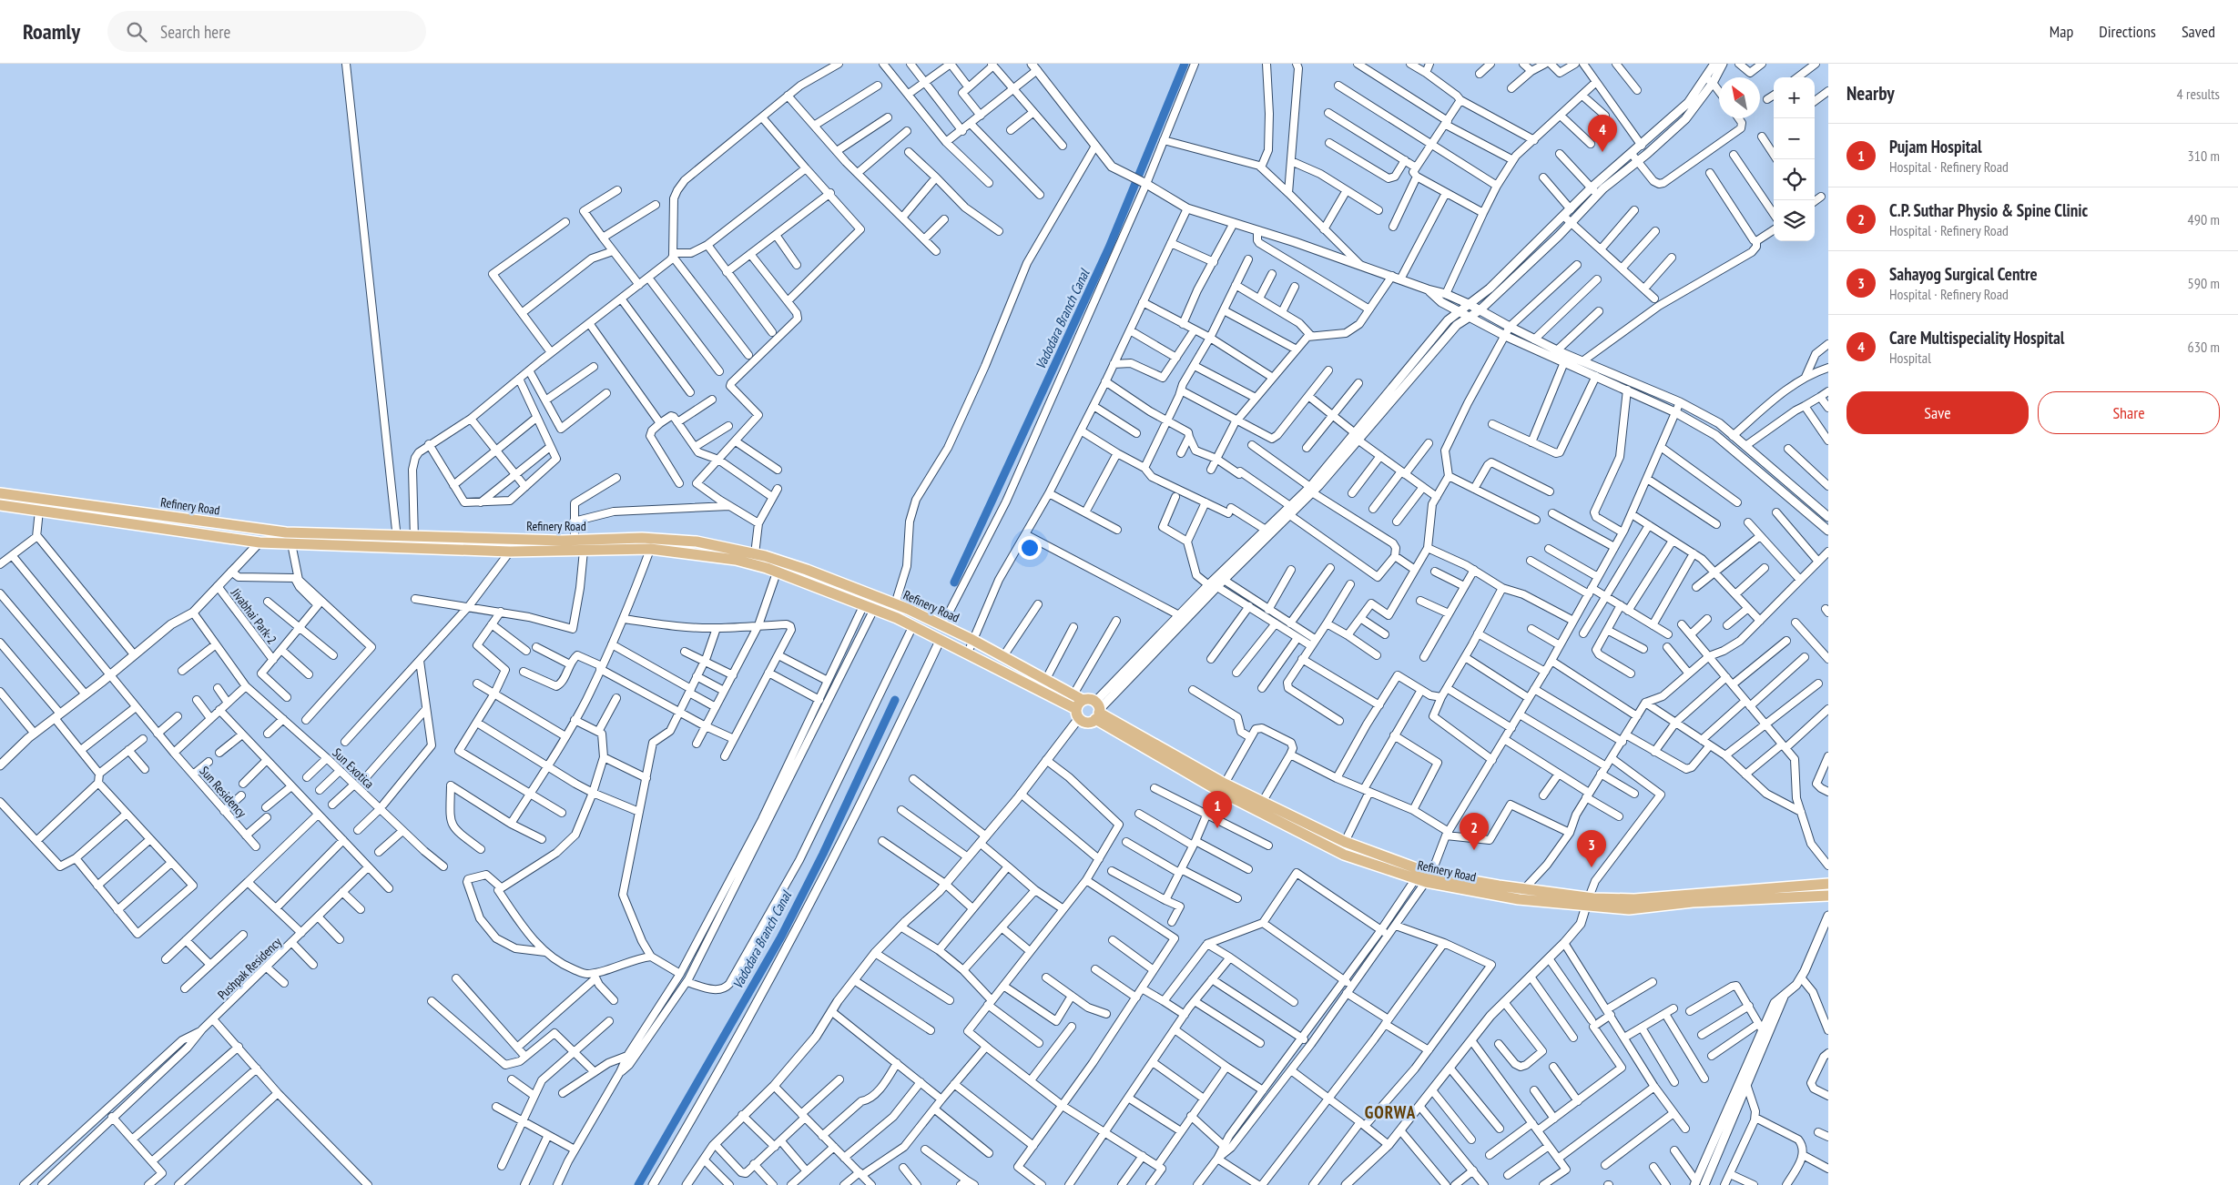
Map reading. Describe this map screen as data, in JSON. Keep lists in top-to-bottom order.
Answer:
{
  "streets": {
    "main road": ["Refinery Road"],
    "street": [
      "Jivabhai Park-2",
      "Sun Exotica",
      "Sun Residency",
      "Pushpak Residency"
    ]
  },
  "districts": ["GORWA"],
  "water": ["Vadodara Branch Canal"],
  "north": "top left",
  "page": {
    "header": "Roamly",
    "search": "Search here",
    "nav": ["Map", "Directions", "Saved"],
    "heading": ["Nearby", "4 results"],
    "map_buttons": ["+", "−"],
    "pins": [
      "4",
      "1",
      "2",
      "3"
    ],
    "list": [
      {
        "mark": "1",
        "name": "Pujam Hospital",
        "note": "Hospital · Refinery Road",
        "value": "310 m"
      },
      {
        "mark": "2",
        "name": "C.P. Suthar Physio & Spine Clinic",
        "note": "Hospital · Refinery Road",
        "value": "490 m"
      },
      {
        "mark": "3",
        "name": "Sahayog Surgical Centre",
        "note": "Hospital · Refinery Road",
        "value": "590 m"
      },
      {
        "mark": "4",
        "name": "Care Multispeciality Hospital",
        "note": "Hospital",
        "value": "630 m"
      }
    ],
    "buttons": ["Save", "Share"]
  }
}
